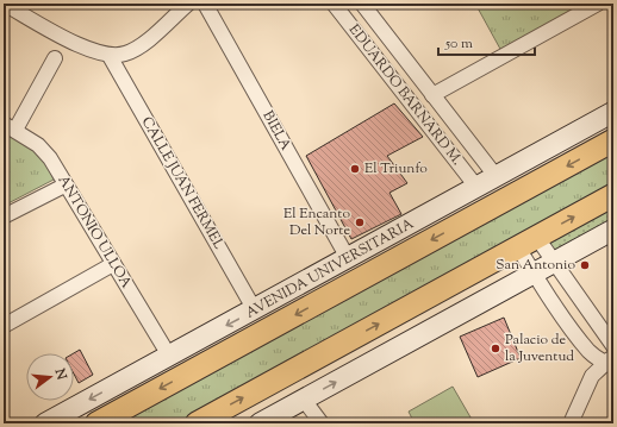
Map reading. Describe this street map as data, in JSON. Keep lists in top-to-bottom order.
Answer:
{
  "streets": {
    "main road": ["AVENIDA UNIVERSITARIA"],
    "street": [
      "EDUARDO BARNARD M.",
      "BIELA",
      "CALLE JUAN FERMEL",
      "ANTONIO ULLOA"
    ]
  },
  "crossings": [
    ["EDUARDO BARNARD M.", "AVENIDA UNIVERSITARIA"],
    ["BIELA", "AVENIDA UNIVERSITARIA"],
    ["CALLE JUAN FERMEL", "AVENIDA UNIVERSITARIA"],
    ["ANTONIO ULLOA", "AVENIDA UNIVERSITARIA"]
  ],
  "places": [
    "El Triunfo",
    "El Encanto Del Norte",
    "San Antonio",
    "Palacio de la Juventud"
  ],
  "scale_bar": "50 m",
  "north": "right"
}
